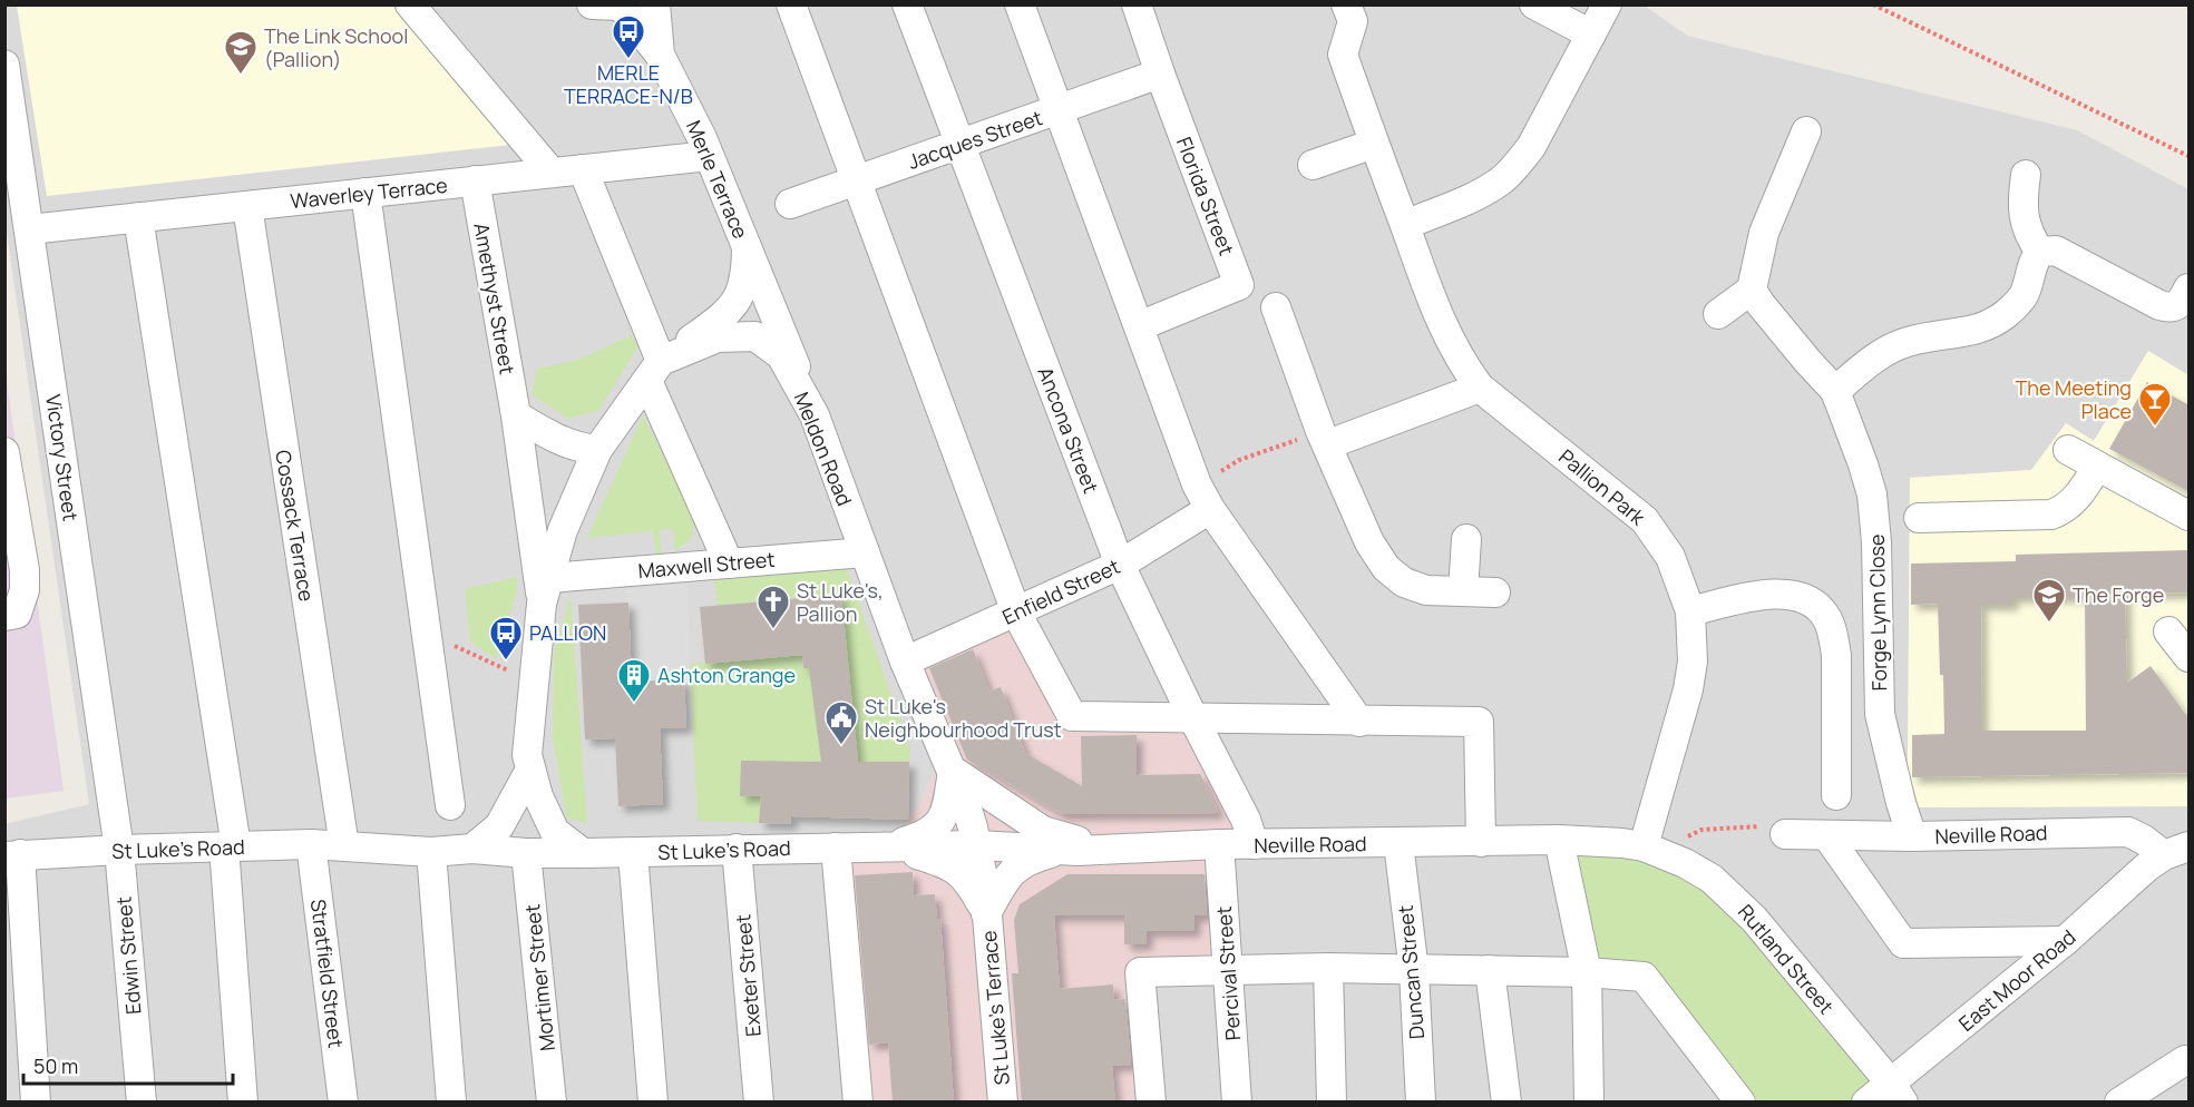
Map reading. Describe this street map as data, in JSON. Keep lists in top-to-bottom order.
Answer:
{
  "streets": {
    "street": [
      "Jacques Street",
      "Merle Terrace",
      "Waverley Terrace",
      "Florida Street",
      "Amethyst Street",
      "Ancona Street",
      "Meldon Road",
      "Victory Street",
      "Pallion Park",
      "Cossack Terrace",
      "Maxwell Street",
      "Enfield Street",
      "Forge Lynn Close",
      "Neville Road",
      "St Luke's Road",
      "Edwin Street",
      "Rutland Street",
      "Duncan Street",
      "Stratfield Street",
      "Percival Street",
      "Exeter Street",
      "Mortimer Street",
      "East Moor Road",
      "St Luke's Terrace"
    ]
  },
  "crossings": [
    ["Jacques Street", "Florida Street"],
    ["Jacques Street", "Ancona Street"],
    ["Merle Terrace", "Waverley Terrace"],
    ["Merle Terrace", "Meldon Road"],
    ["Waverley Terrace", "Amethyst Street"],
    ["Waverley Terrace", "Victory Street"],
    ["Waverley Terrace", "Cossack Terrace"],
    ["Amethyst Street", "Maxwell Street"],
    ["Ancona Street", "Enfield Street"],
    ["Ancona Street", "Neville Road"],
    ["Meldon Road", "Maxwell Street"],
    ["Meldon Road", "Enfield Street"],
    ["Meldon Road", "Neville Road"],
    ["Meldon Road", "St Luke's Road"],
    ["Meldon Road", "St Luke's Terrace"],
    ["Victory Street", "St Luke's Road"],
    ["Victory Street", "Edwin Street"],
    ["Pallion Park", "Neville Road"],
    ["Pallion Park", "Rutland Street"],
    ["Cossack Terrace", "St Luke's Road"],
    ["Forge Lynn Close", "Neville Road"],
    ["Neville Road", "St Luke's Road"],
    ["Neville Road", "Rutland Street"],
    ["Neville Road", "Duncan Street"],
    ["Neville Road", "Percival Street"],
    ["Neville Road", "East Moor Road"],
    ["St Luke's Road", "Edwin Street"],
    ["St Luke's Road", "Stratfield Street"],
    ["St Luke's Road", "Exeter Street"],
    ["St Luke's Road", "Mortimer Street"],
    ["Rutland Street", "East Moor Road"]
  ],
  "places": {
    "bus stop": ["MERLE TERRACE-N/B", "PALLION"],
    "school or university": ["The Link School (Pallion)", "The Forge"],
    "bar": ["The Meeting Place"],
    "church": ["St Luke's, Pallion"],
    "building": ["Ashton Grange"],
    "public building": ["St Luke's Neighbourhood Trust"]
  },
  "scale_bar": "50 m"
}
